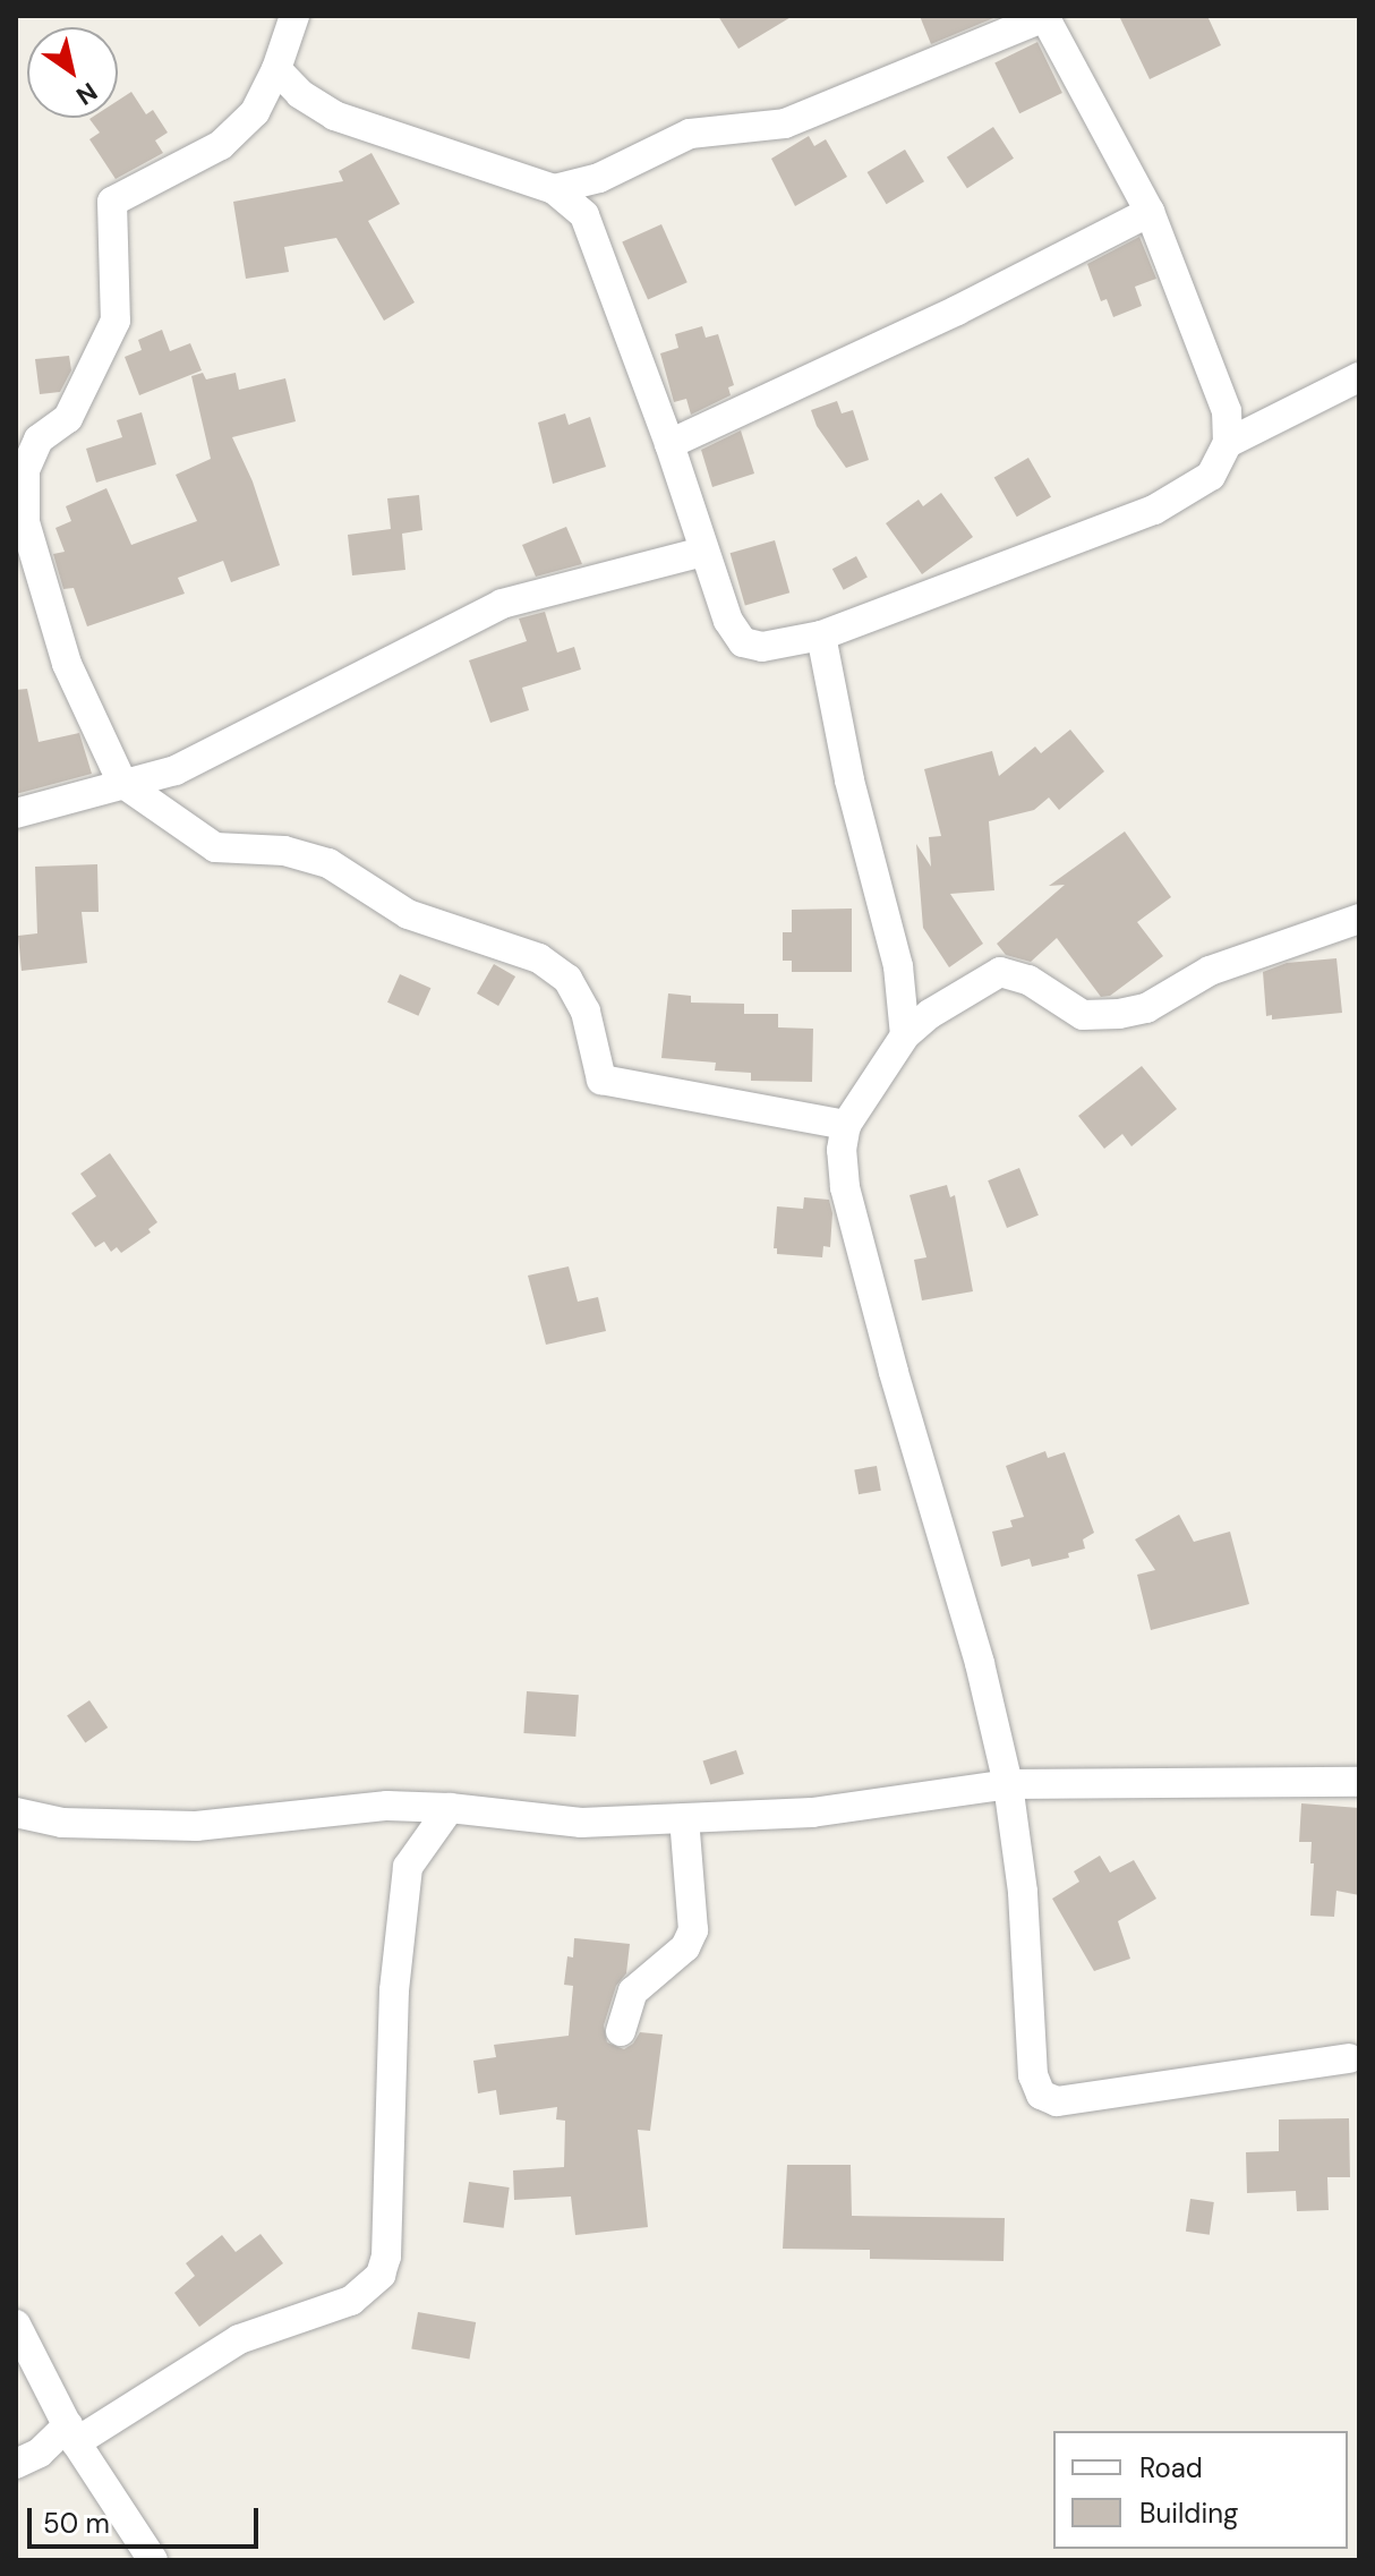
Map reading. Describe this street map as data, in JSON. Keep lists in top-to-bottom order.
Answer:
{
  "legend": ["Road", "Building"],
  "scale_bar": "50 m",
  "north": "bottom right"
}
